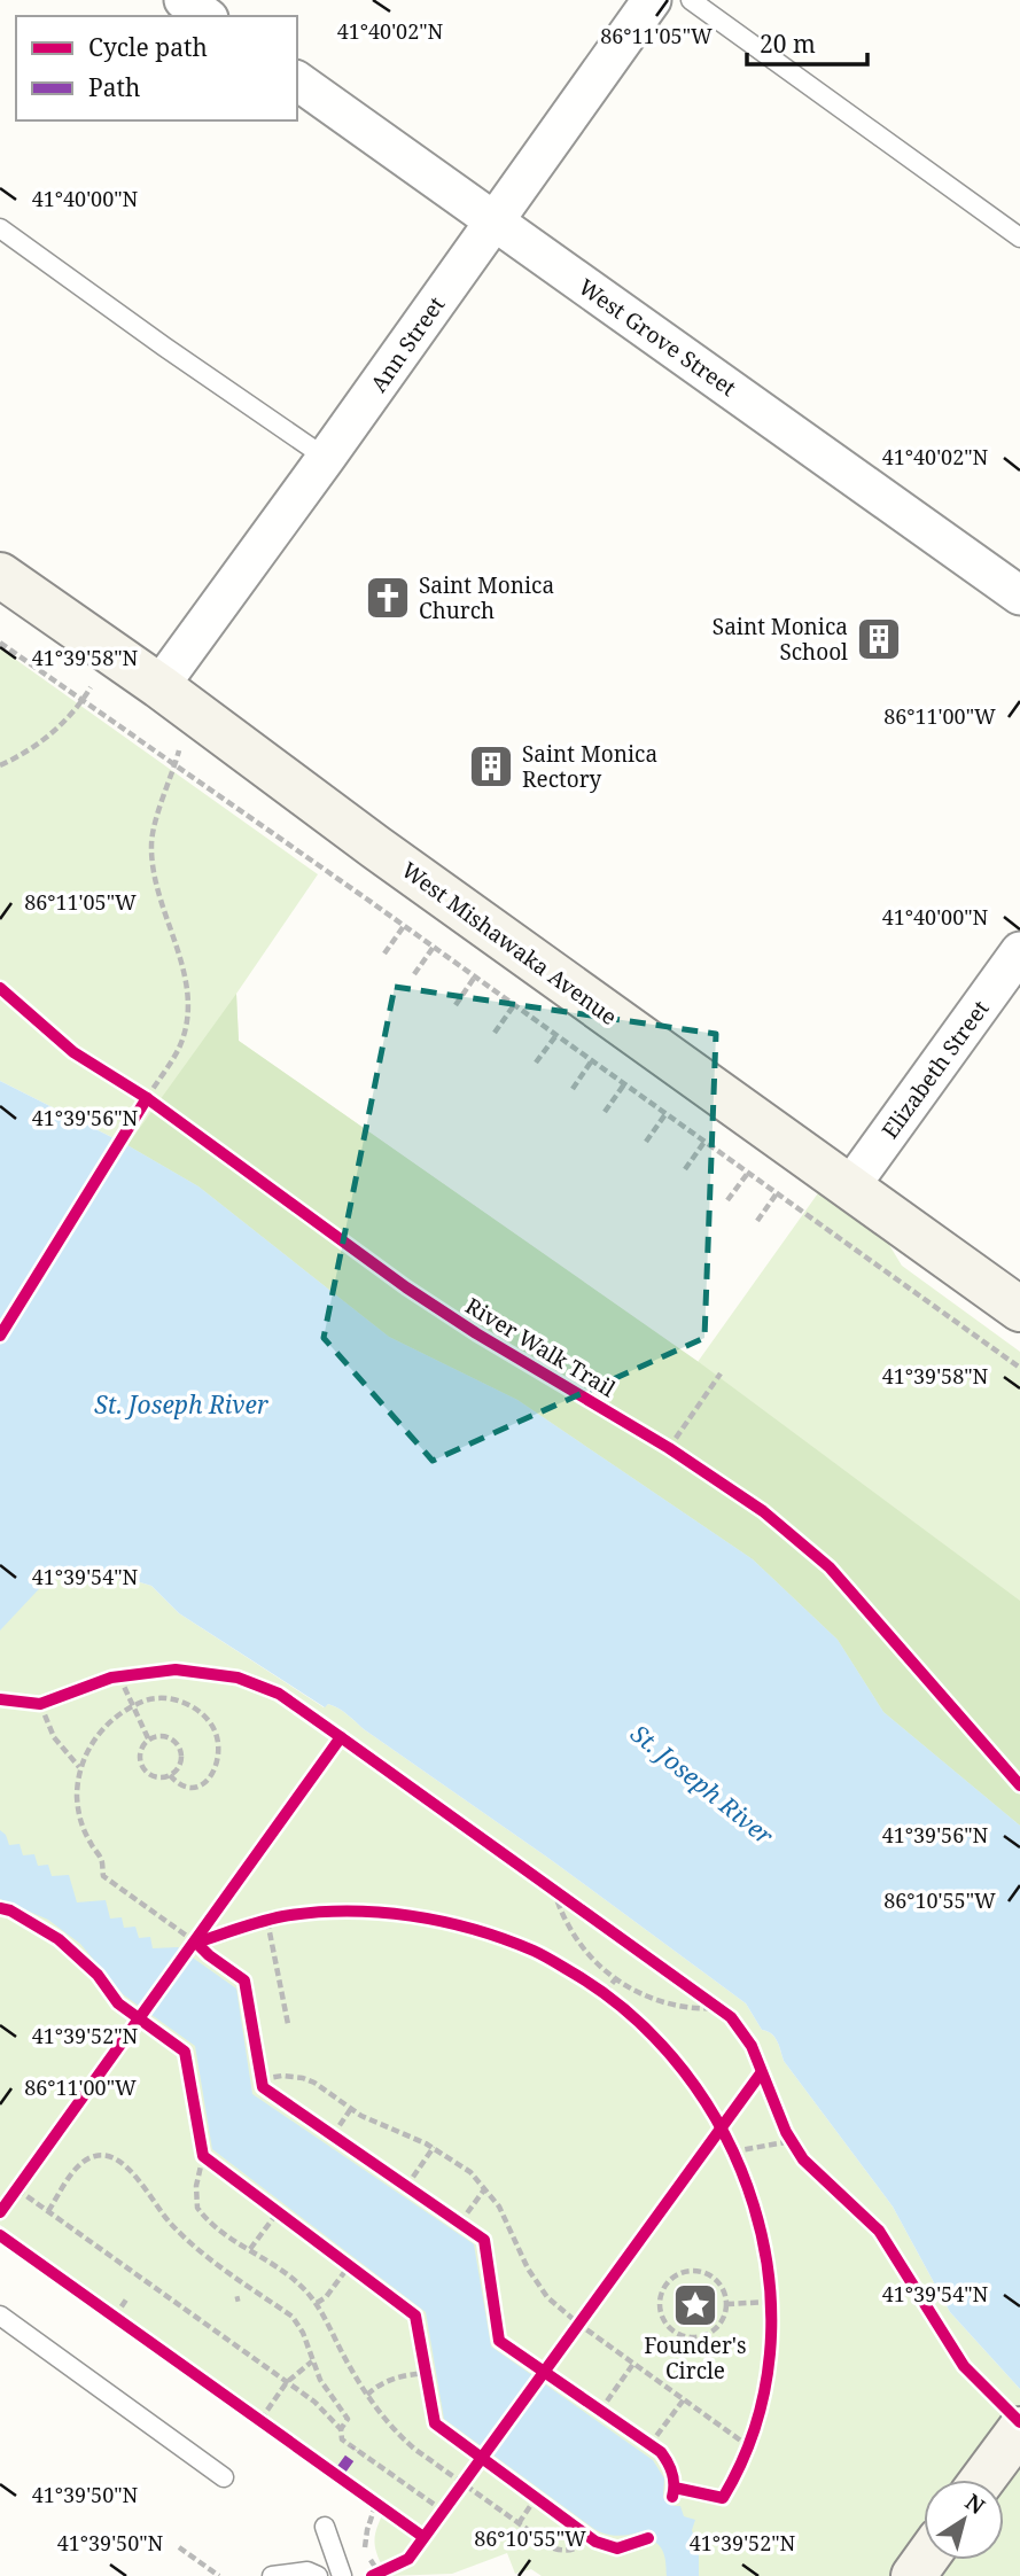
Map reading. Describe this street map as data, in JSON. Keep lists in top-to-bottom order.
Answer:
{
  "streets": {
    "main road": ["West Mishawaka Avenue"],
    "street": ["West Grove Street", "Ann Street", "Elizabeth Street"],
    "cycle path": ["River Walk Trail"]
  },
  "crossings": [
    ["West Grove Street", "Ann Street"],
    ["Ann Street", "West Mishawaka Avenue"],
    ["West Mishawaka Avenue", "Elizabeth Street"]
  ],
  "water": ["St. Joseph River"],
  "places": {
    "church": ["Saint Monica Church"],
    "building": ["Saint Monica School", "Saint Monica Rectory"],
    "place": ["Founder's Circle"]
  },
  "legend": ["Cycle path", "Path"],
  "scale_bar": "20 m",
  "north": "top right",
  "coordinates": [
    "41°40'02\"N",
    "86°11'05\"W",
    "41°40'00\"N",
    "41°39'58\"N",
    "86°11'00\"W",
    "41°39'56\"N",
    "41°39'54\"N",
    "86°10'55\"W",
    "41°39'52\"N",
    "41°39'50\"N"
  ]
}
